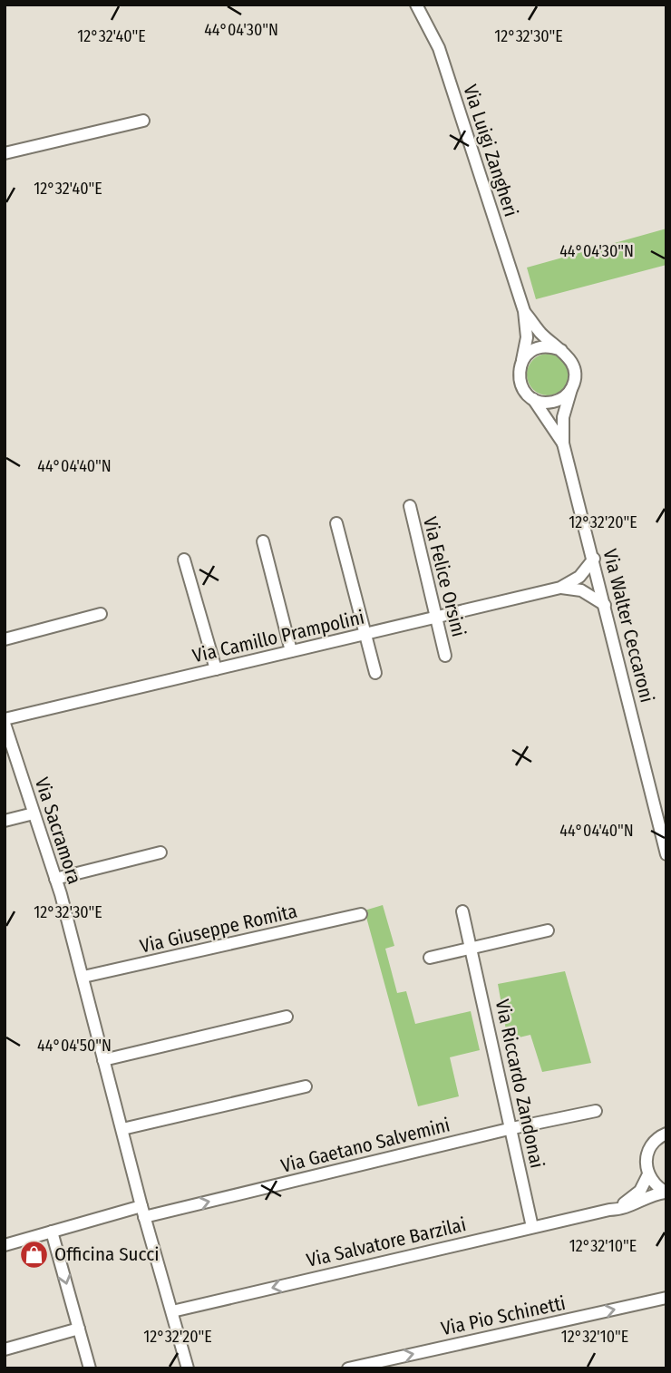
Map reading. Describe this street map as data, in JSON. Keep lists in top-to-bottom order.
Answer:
{
  "streets": {
    "street": [
      "Via Luigi Zangheri",
      "Via Felice Orsini",
      "Via Walter Ceccaroni",
      "Via Camillo Prampolini",
      "Via Sacramora",
      "Via Giuseppe Romita",
      "Via Riccardo Zandonai",
      "Via Gaetano Salvemini",
      "Via Salvatore Barzilai",
      "Via Pio Schinetti"
    ]
  },
  "crossings": [
    ["Via Luigi Zangheri", "Via Walter Ceccaroni"],
    ["Via Felice Orsini", "Via Camillo Prampolini"],
    ["Via Walter Ceccaroni", "Via Camillo Prampolini"],
    ["Via Camillo Prampolini", "Via Sacramora"],
    ["Via Sacramora", "Via Giuseppe Romita"],
    ["Via Sacramora", "Via Gaetano Salvemini"],
    ["Via Sacramora", "Via Salvatore Barzilai"],
    ["Via Riccardo Zandonai", "Via Gaetano Salvemini"],
    ["Via Riccardo Zandonai", "Via Salvatore Barzilai"]
  ],
  "one_way": ["Via Salvatore Barzilai", "Via Pio Schinetti"],
  "places": {
    "shop": ["Officina Succi"]
  },
  "coordinates": [
    "44°04'30\"N",
    "12°32'40\"E",
    "12°32'30\"E",
    "44°04'40\"N",
    "12°32'20\"E",
    "44°04'50\"N",
    "12°32'10\"E"
  ]
}
